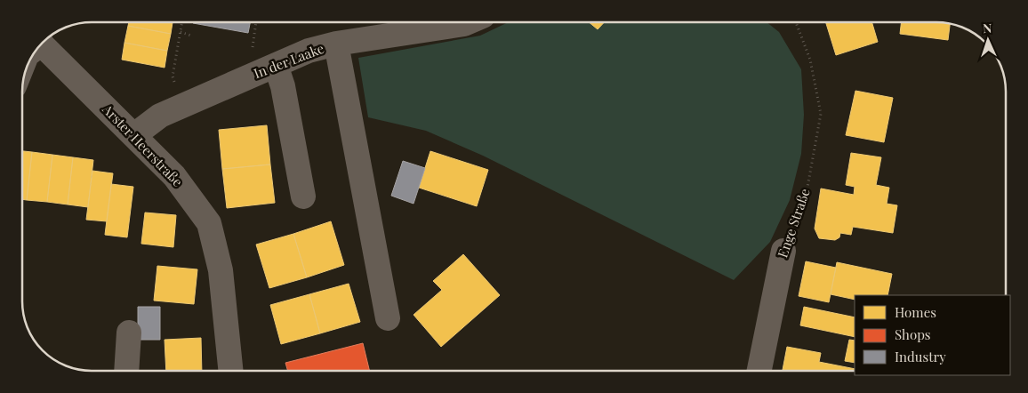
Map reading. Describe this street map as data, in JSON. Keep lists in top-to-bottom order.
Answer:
{
  "streets": {
    "street": ["In der Laake", "Arster Heerstraße", "Enge Straße"]
  },
  "crossings": [
    ["In der Laake", "Arster Heerstraße"]
  ],
  "legend": ["Homes", "Shops", "Industry"],
  "north": "top"
}
